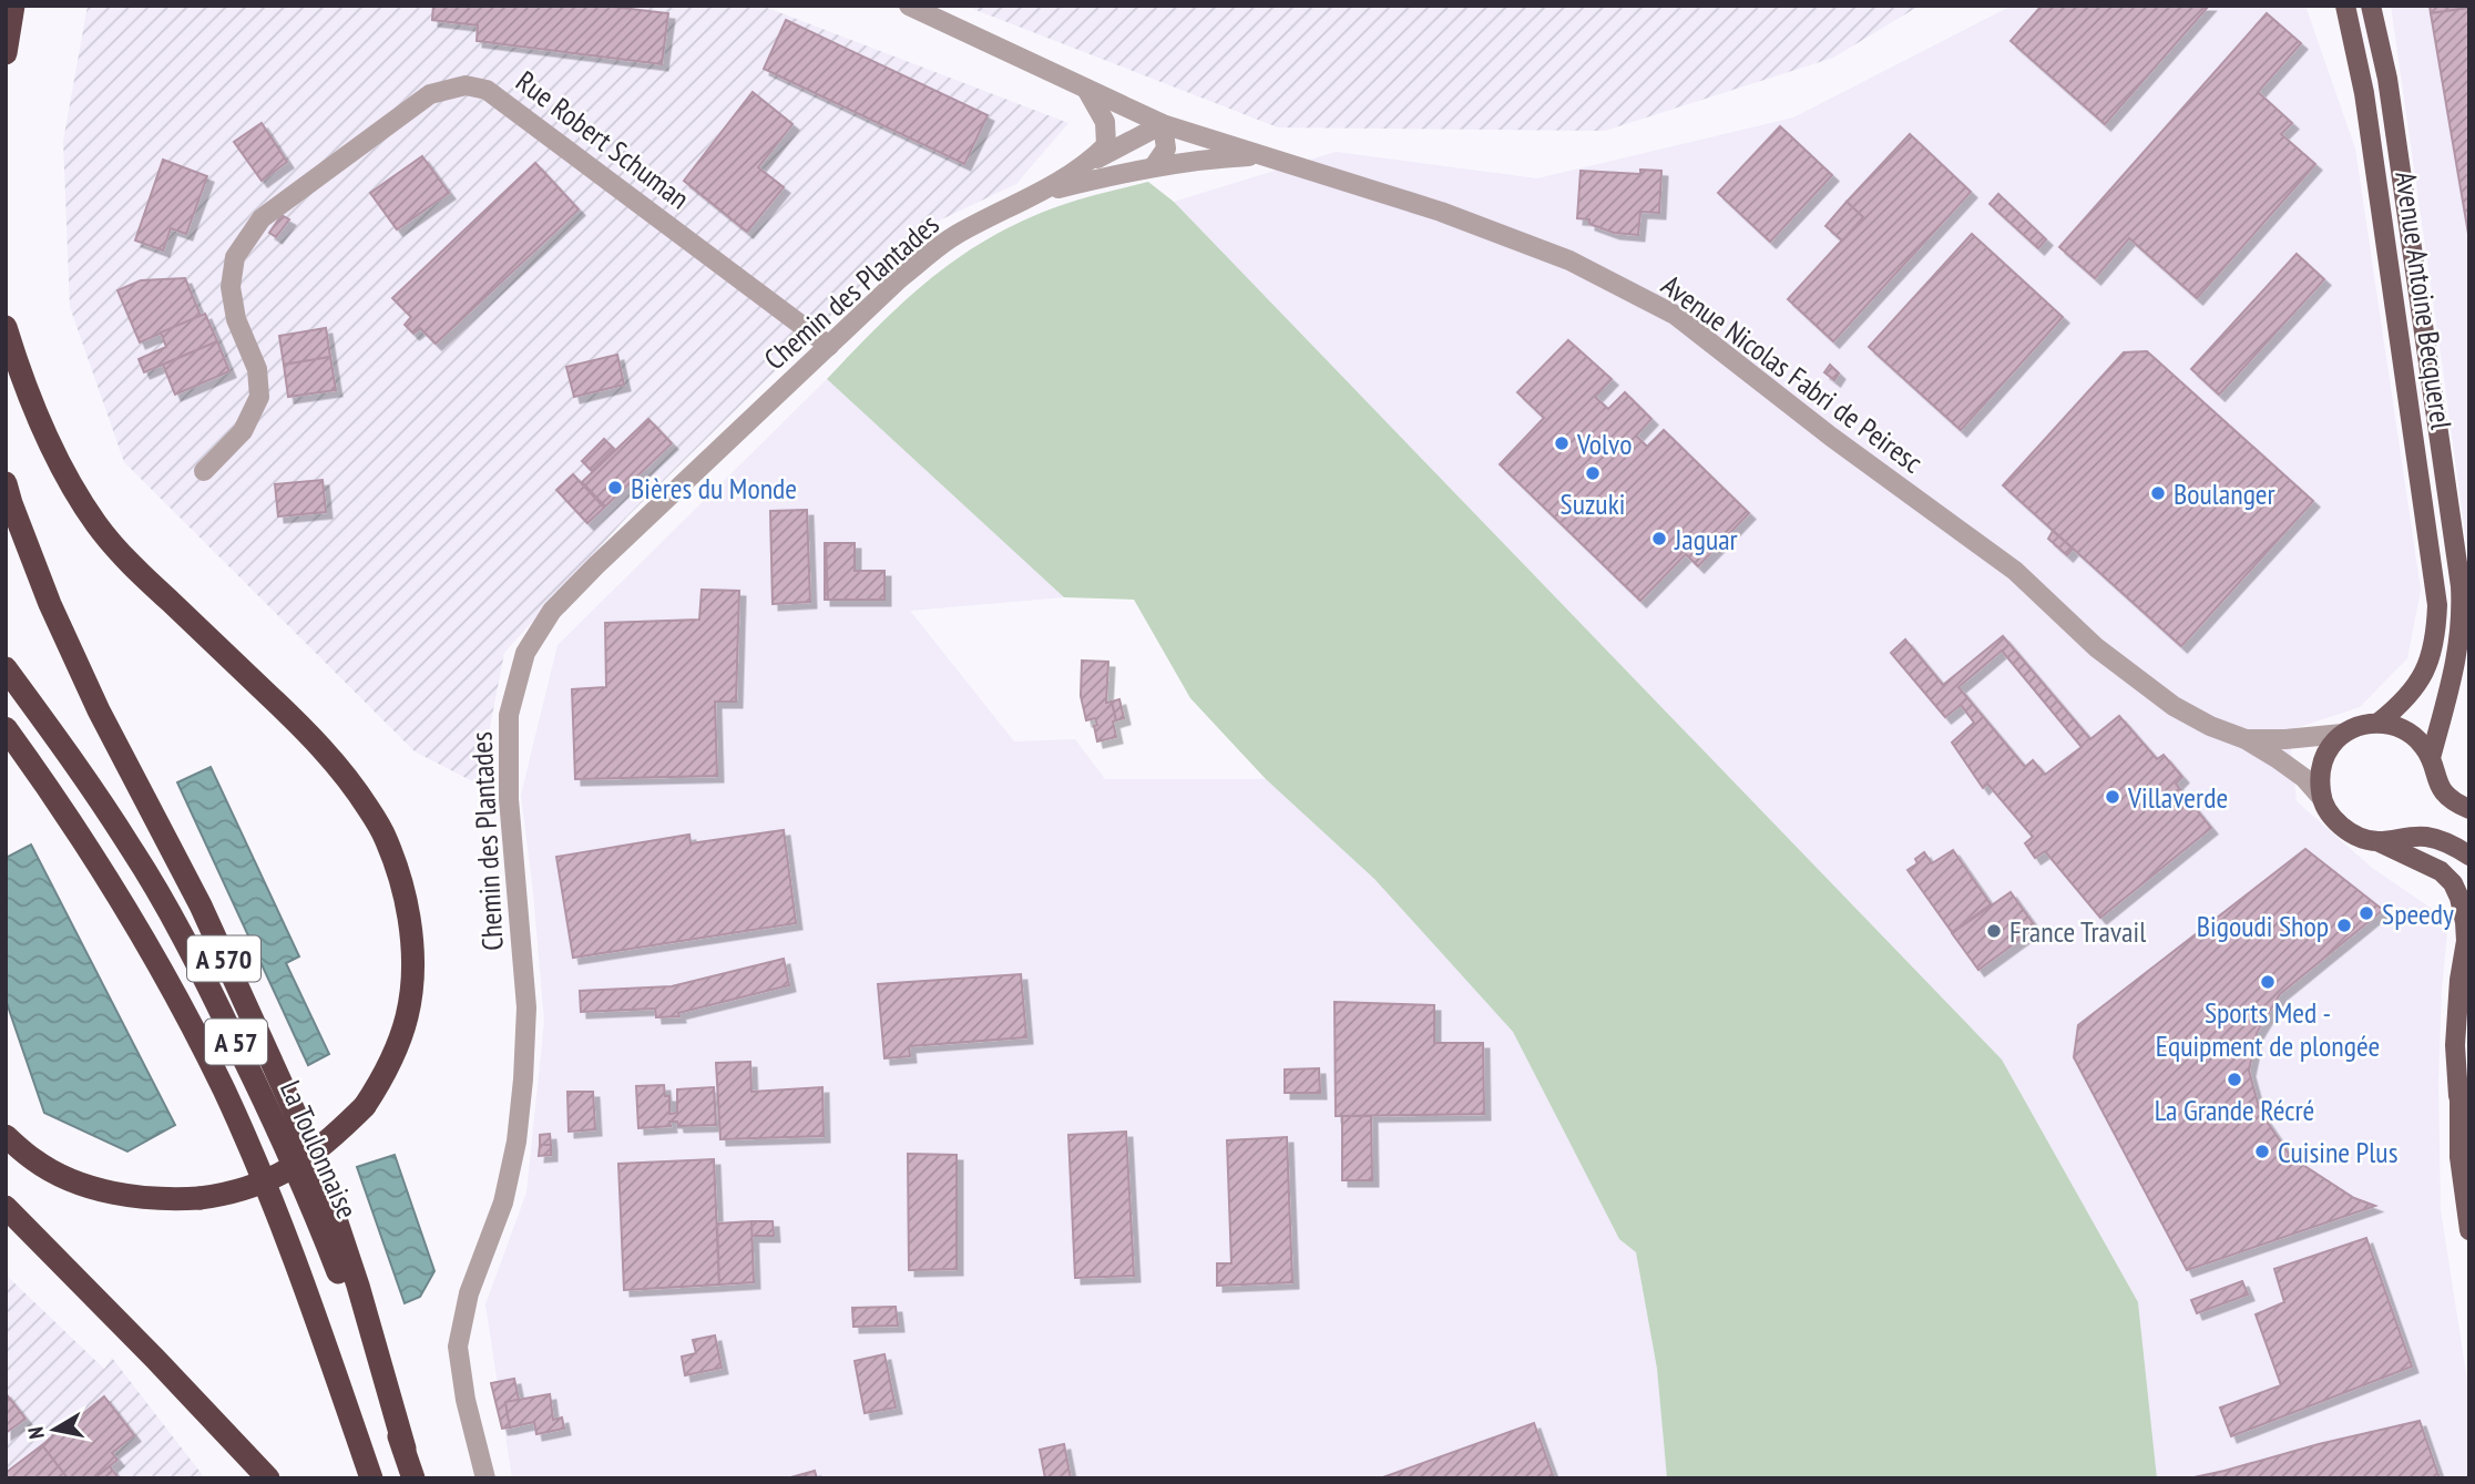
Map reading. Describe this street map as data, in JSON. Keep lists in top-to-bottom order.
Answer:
{
  "streets": {
    "highway": ["A 570", "A 57", "La Toulonnaise"],
    "main road": ["Avenue Antoine Becquerel"],
    "street": ["Rue Robert Schuman", "Chemin des Plantades", "Avenue Nicolas Fabri de Peiresc"]
  },
  "crossings": [
    ["Rue Robert Schuman", "Chemin des Plantades"],
    ["A 570", "La Toulonnaise"]
  ],
  "places": [
    "Volvo",
    "Suzuki",
    "Bières du Monde",
    "Boulanger",
    "Jaguar",
    "Villaverde",
    "Speedy",
    "Bigoudi Shop",
    "France Travail",
    "Sports Med - Equipment de plongée",
    "La Grande Récré",
    "Cuisine Plus"
  ],
  "north": "left"
}
